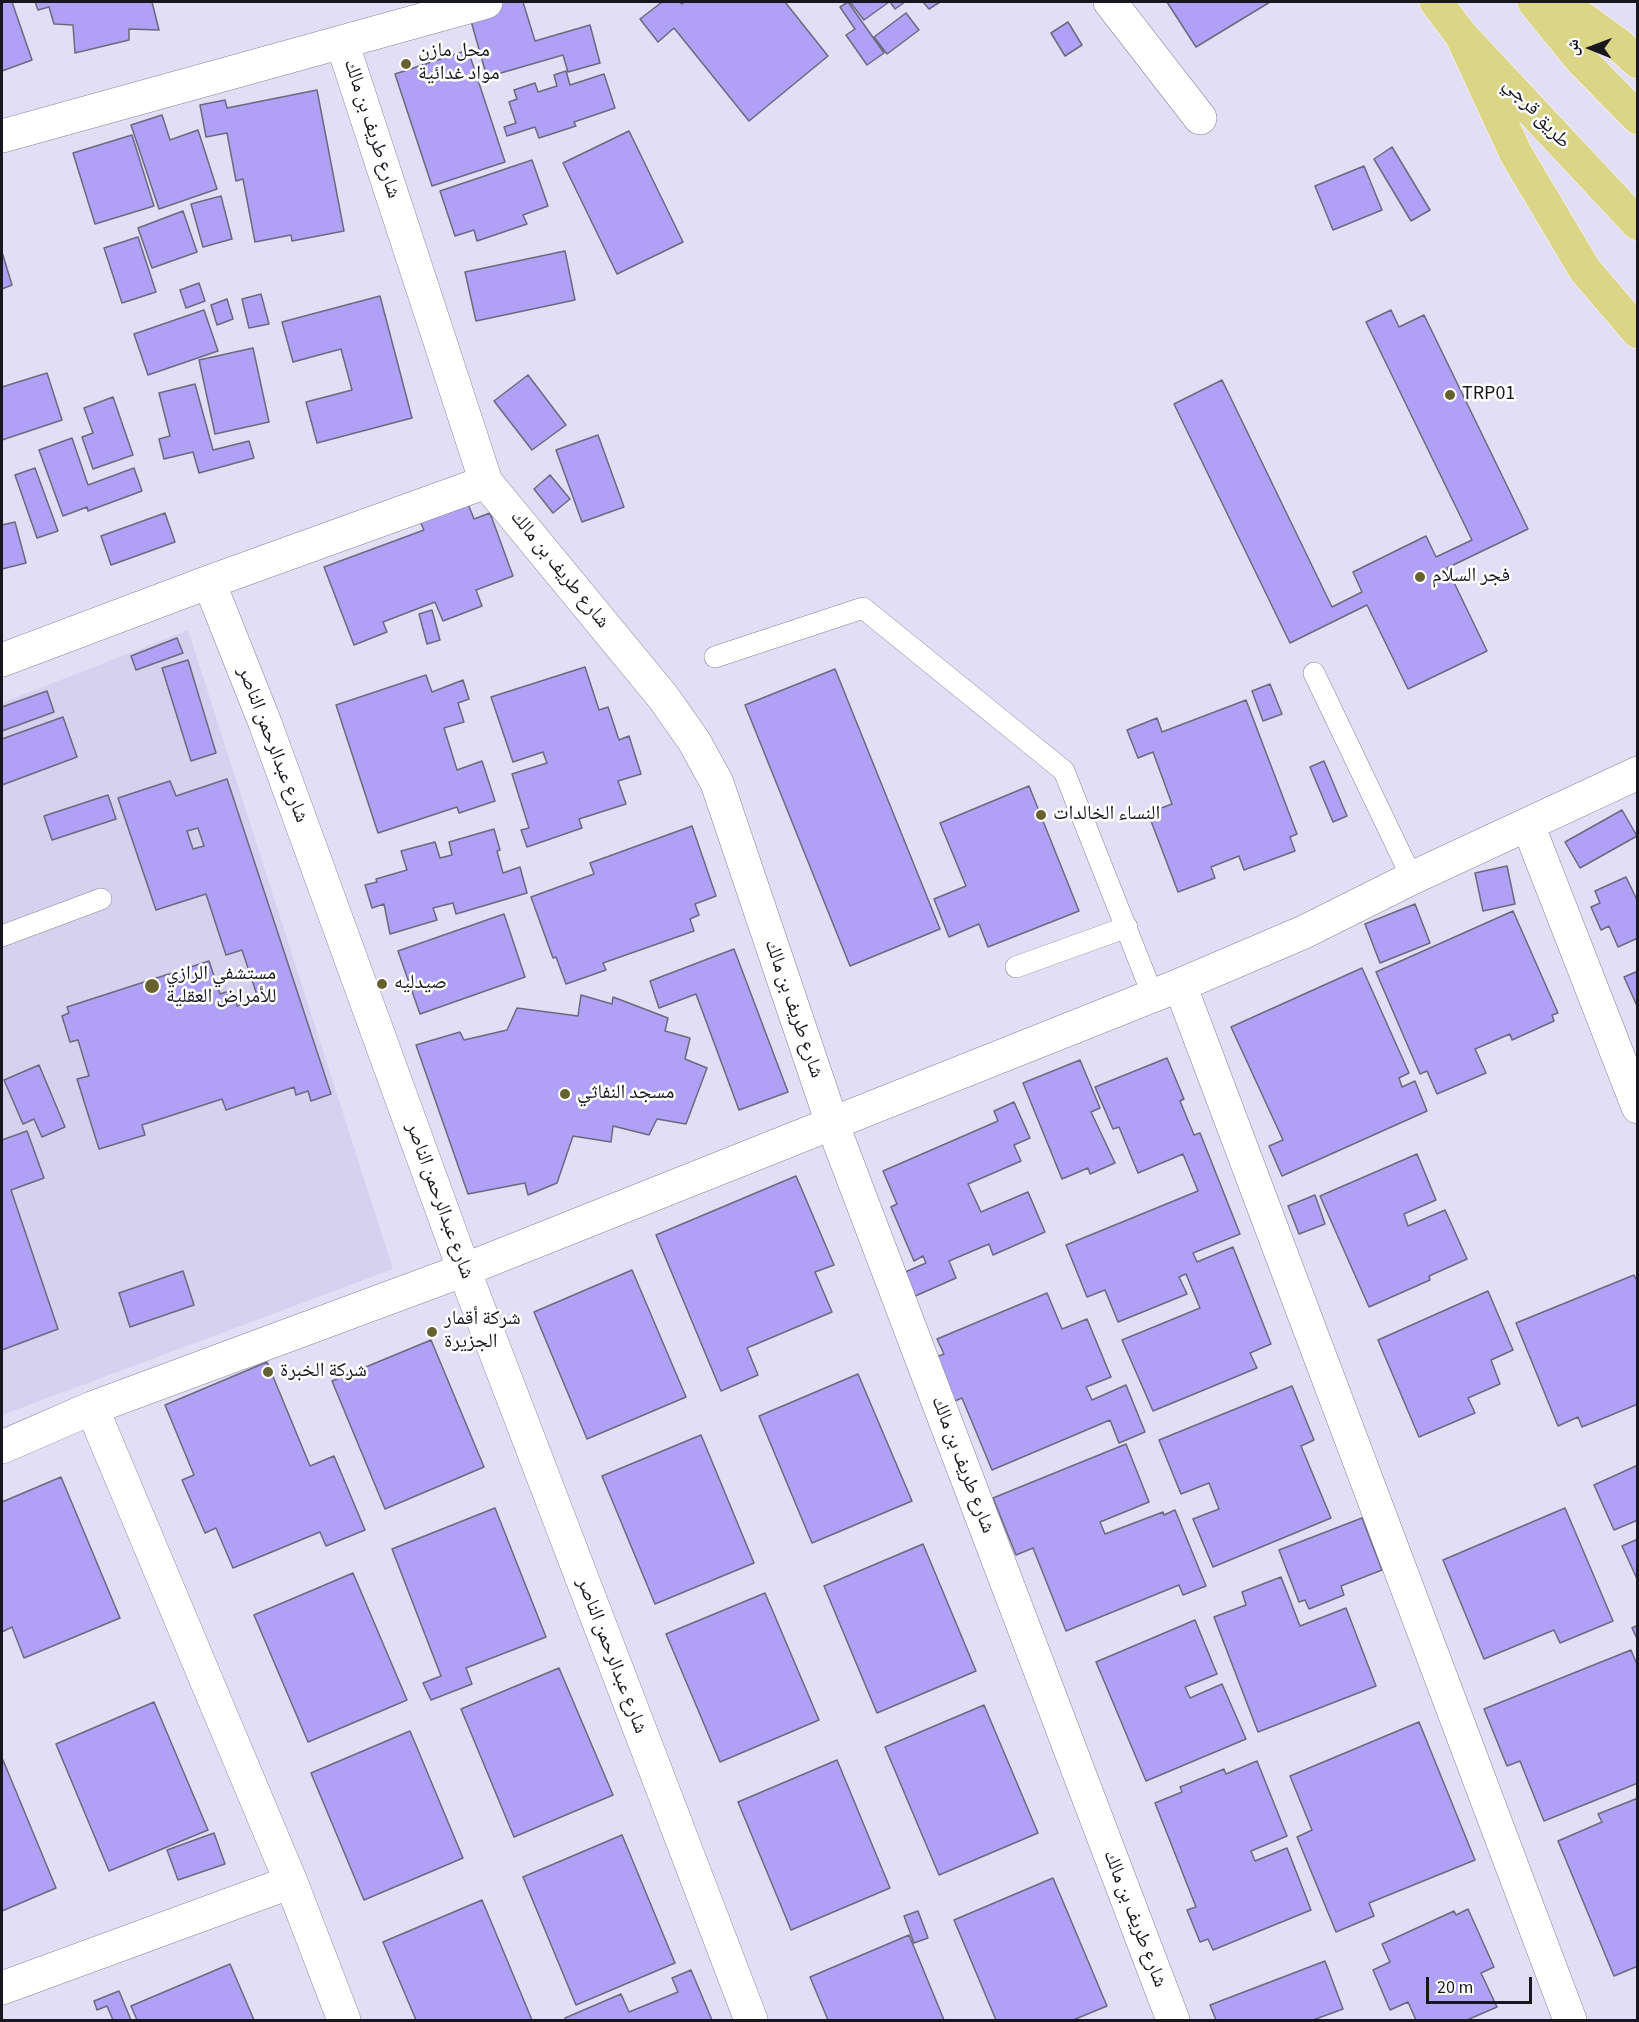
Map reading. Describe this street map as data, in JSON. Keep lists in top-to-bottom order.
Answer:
{
  "streets": {
    "highway": ["طريق قرجي"],
    "street": ["شارع طريف بن مالك", "شارع عبدالرحمن الناصر"]
  },
  "places": [
    "محل مازن مواد غدائية",
    "TRP01",
    "فجر السلام",
    "النساء الخالدات",
    "صيدليه",
    "مستشفي الرازي للأمراض العقلية",
    "مسجد النفاثي",
    "شركة أقمار الجزيرة",
    "شركة الخبرة"
  ],
  "scale_bar": "20 m",
  "north": "left"
}
